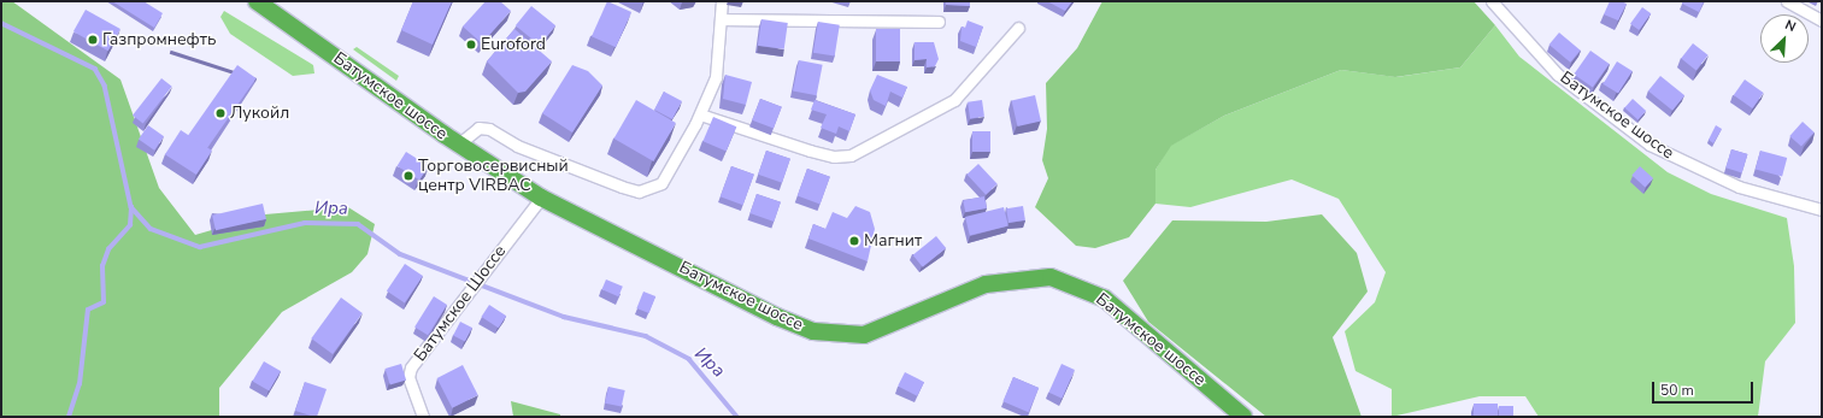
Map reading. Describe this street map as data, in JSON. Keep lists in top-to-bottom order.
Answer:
{
  "streets": {
    "highway": ["Батумское шоссе"],
    "street": ["Батумское Шоссе"]
  },
  "crossings": [
    ["Батумское шоссе", "Батумское Шоссе"]
  ],
  "water": ["Ира"],
  "places": [
    "Газпромнефть",
    "Euroford",
    "Лукойл",
    "Торговосервисный центр VIRBAC",
    "Магнит"
  ],
  "scale_bar": "50 m",
  "north": "top right"
}
